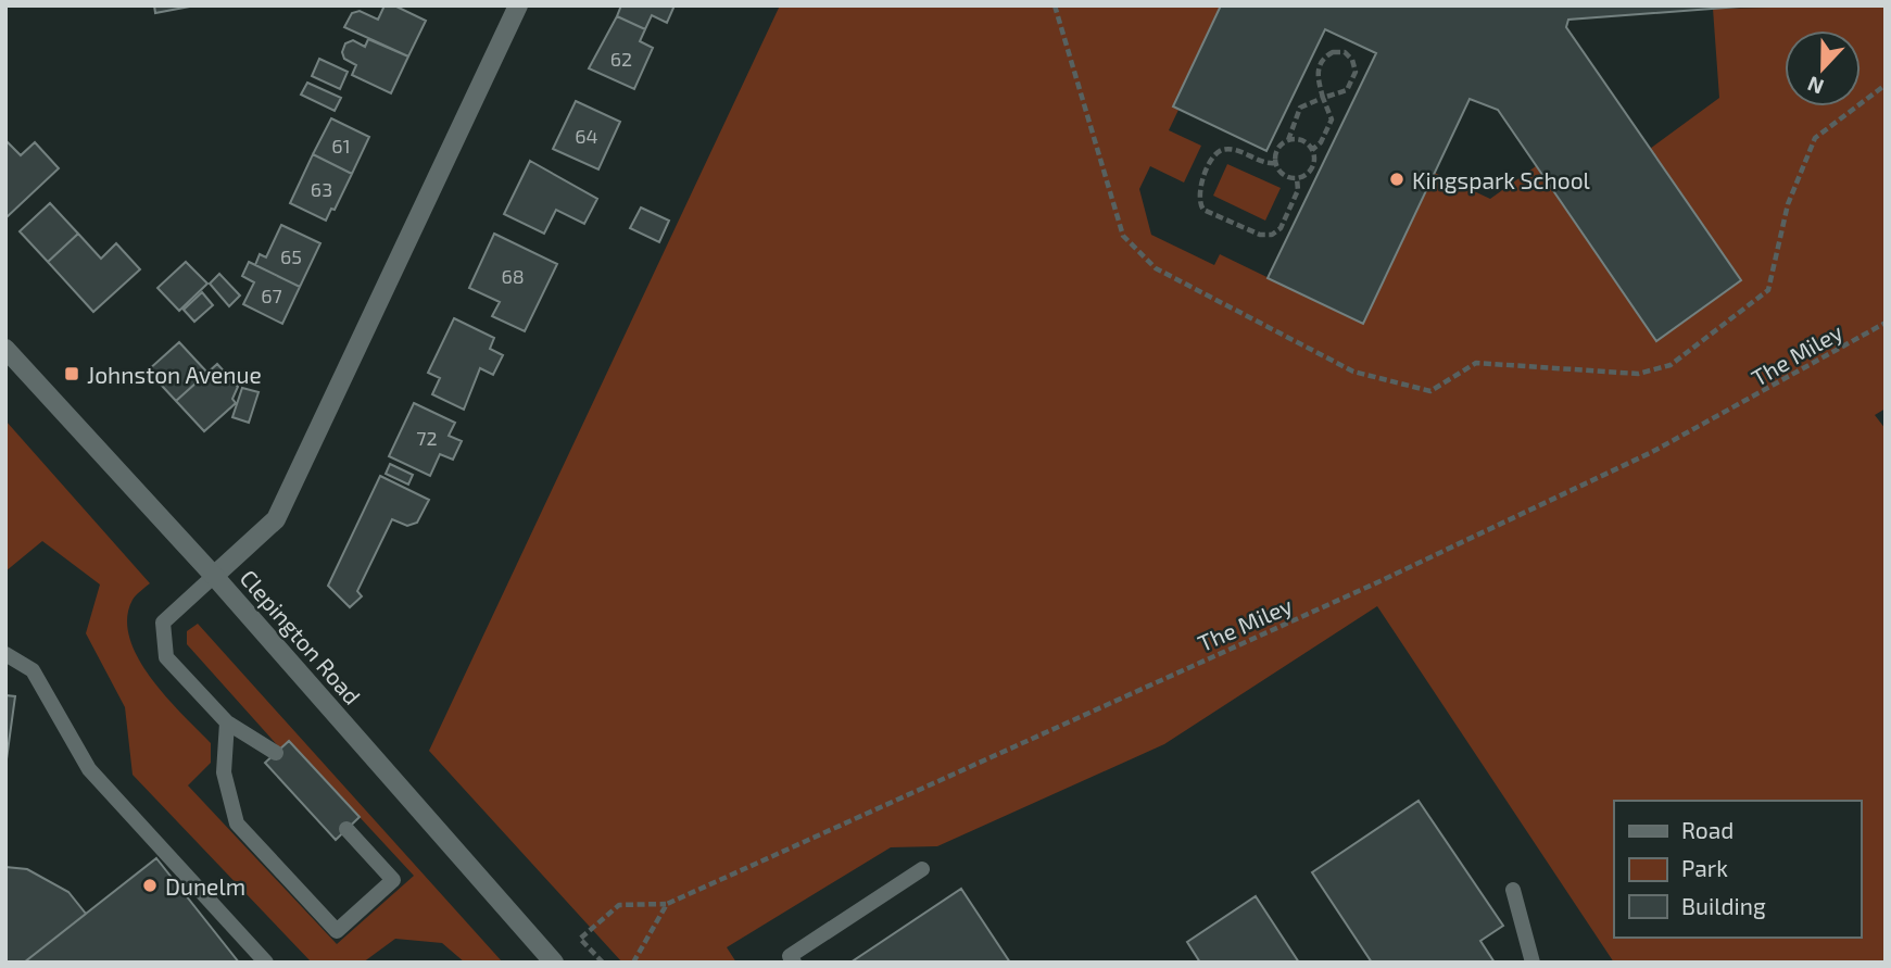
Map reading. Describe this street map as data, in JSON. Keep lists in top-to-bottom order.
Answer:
{
  "streets": {
    "main road": ["Clepington Road"],
    "path": ["The Miley"]
  },
  "places": {
    "other": ["Kingspark School", "Dunelm"],
    "transit": ["Johnston Avenue"]
  },
  "house_numbers": [
    "62",
    "64",
    "61",
    "63",
    "65",
    "68",
    "67",
    "72"
  ],
  "legend": ["Road", "Park", "Building"],
  "north": "bottom"
}
